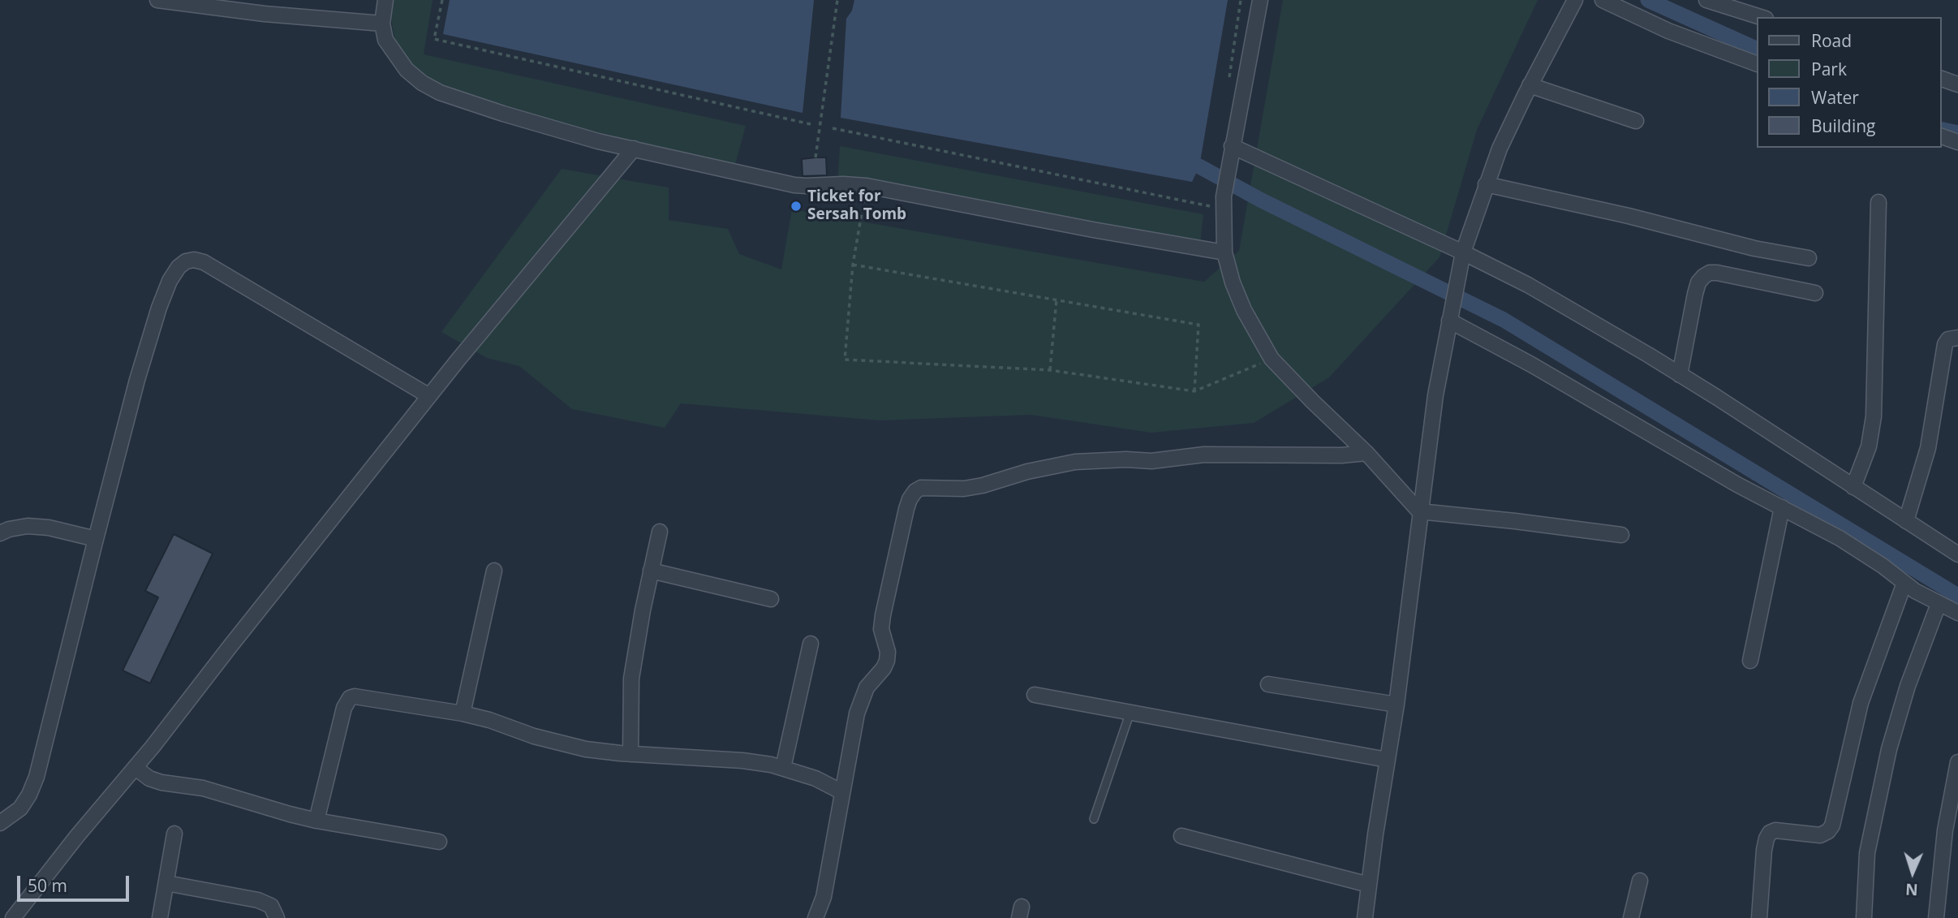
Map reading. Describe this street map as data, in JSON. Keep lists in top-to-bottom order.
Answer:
{
  "places": ["Ticket for Sersah Tomb"],
  "legend": [
    "Road",
    "Park",
    "Water",
    "Building"
  ],
  "scale_bar": "50 m",
  "north": "bottom"
}
